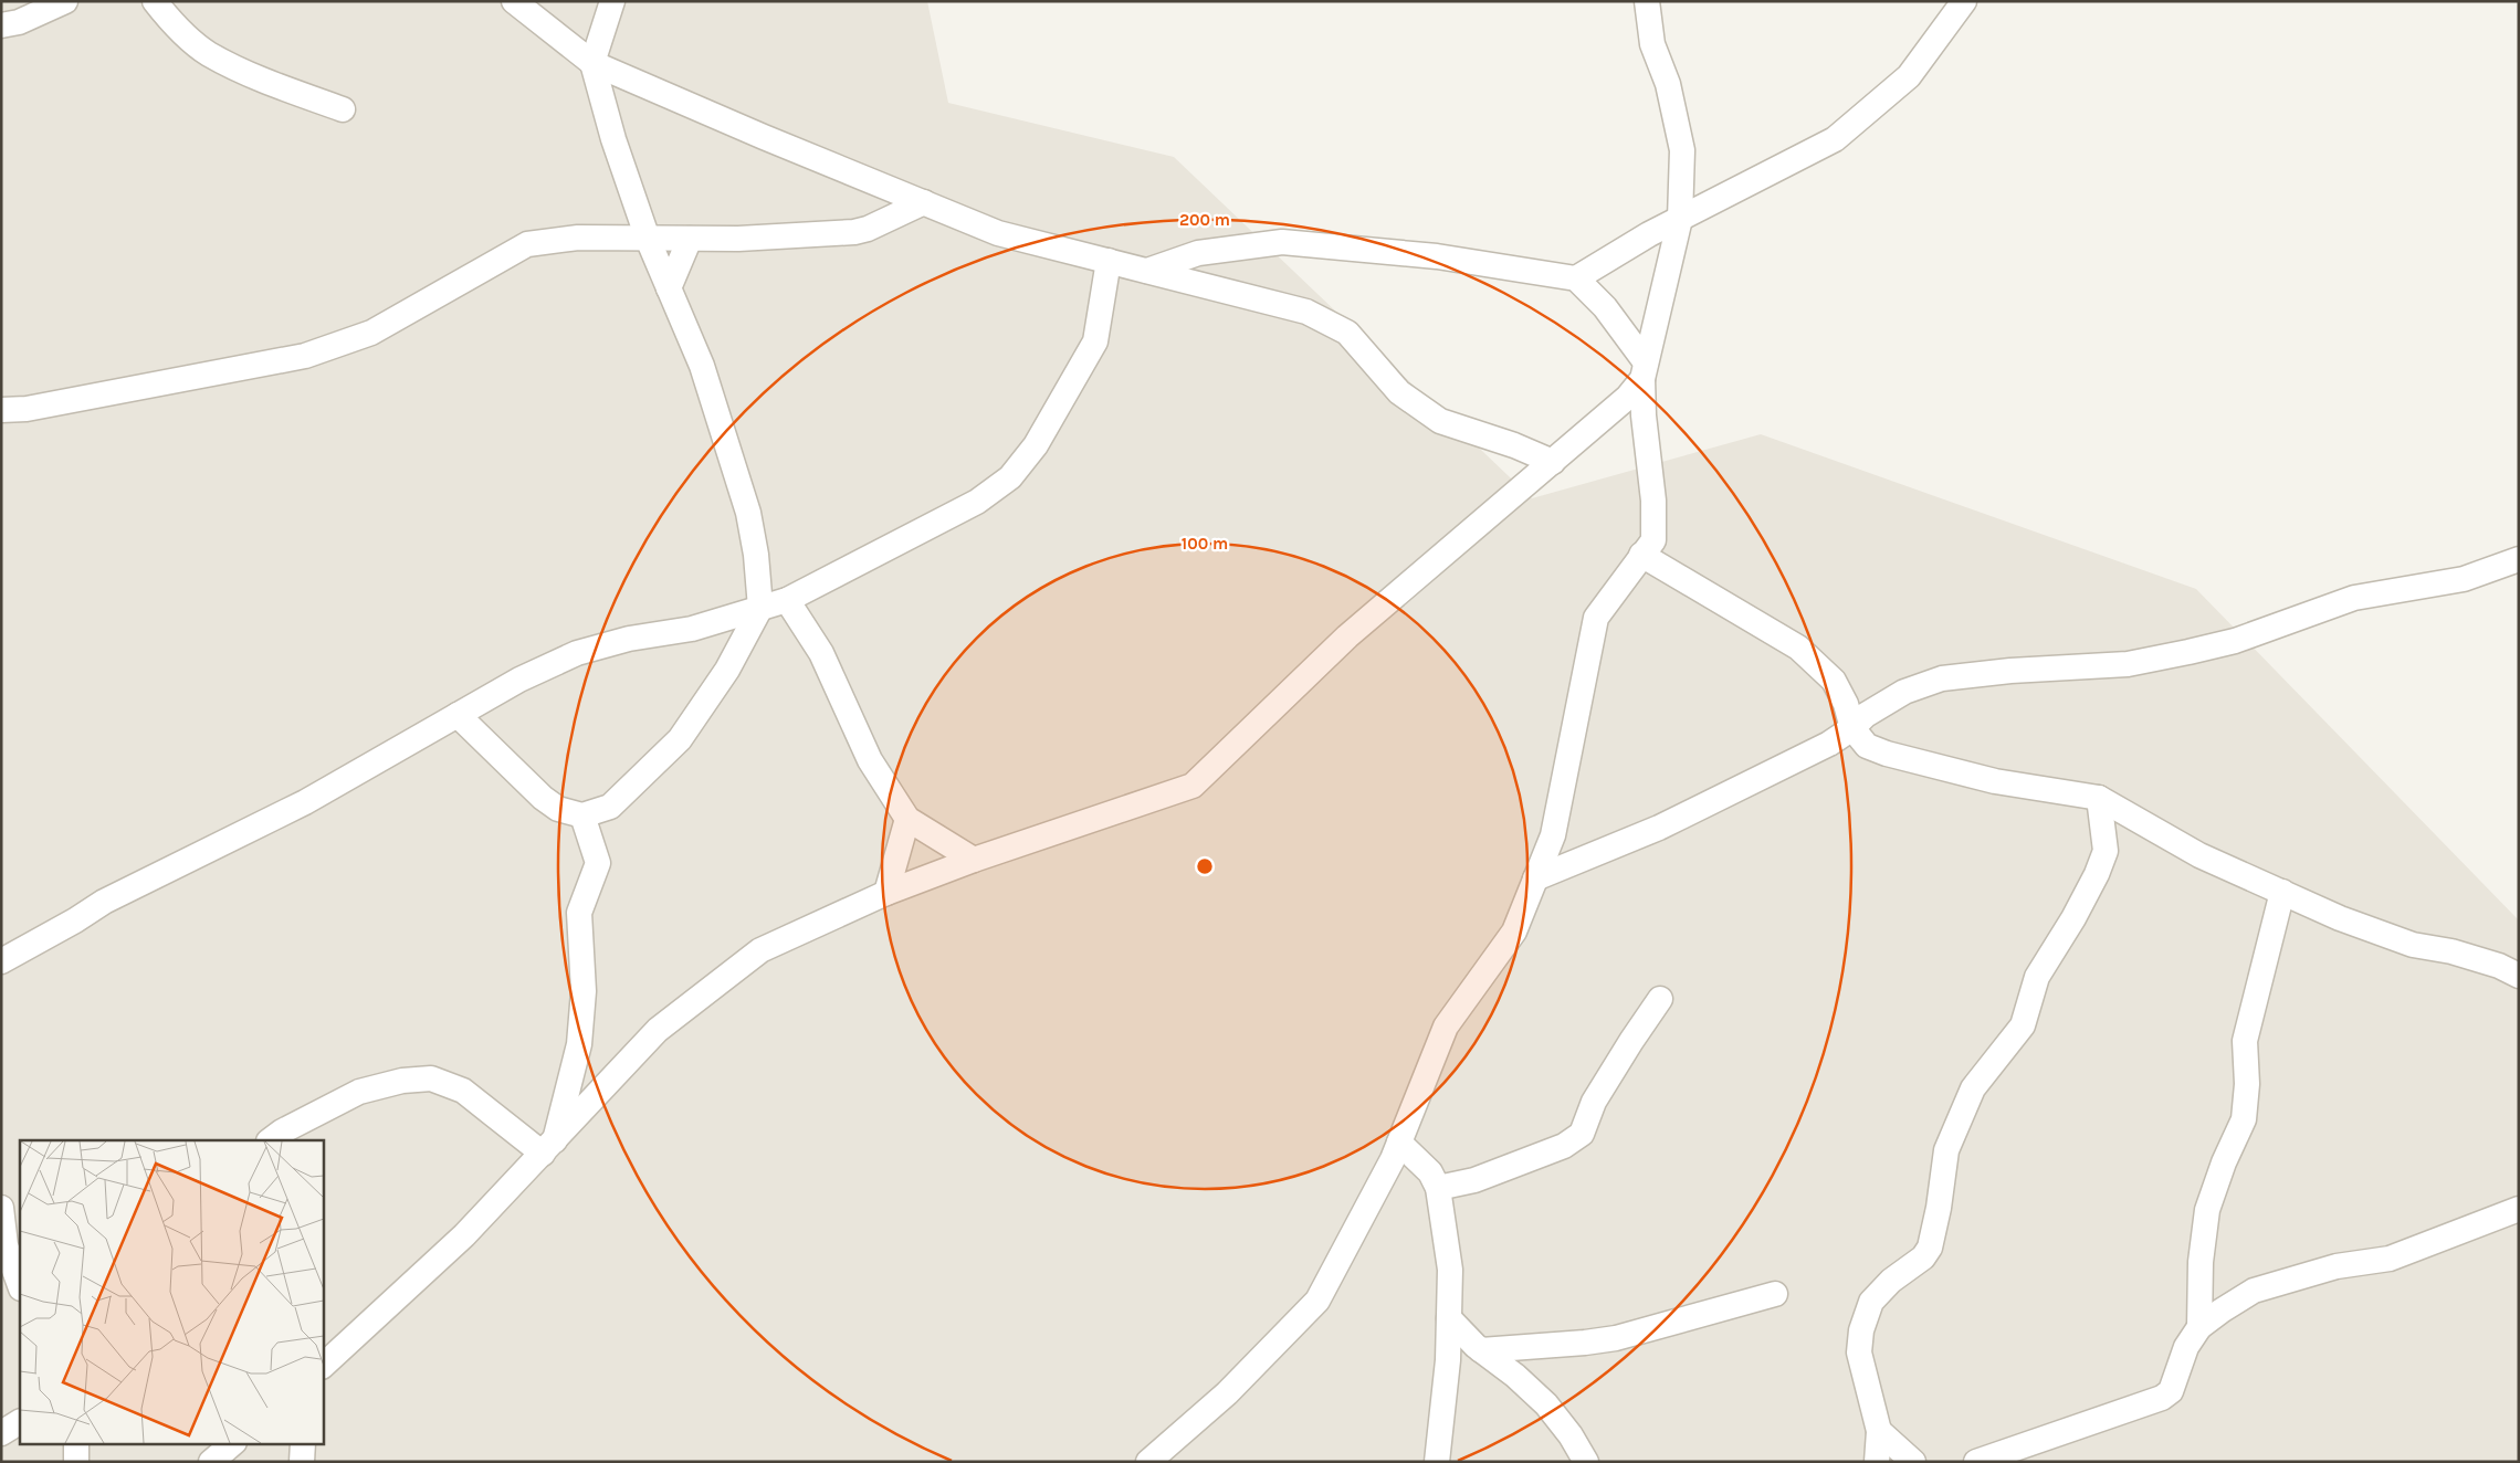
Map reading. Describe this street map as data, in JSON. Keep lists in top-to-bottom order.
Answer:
{
  "rings": ["200 m", "100 m"]
}
